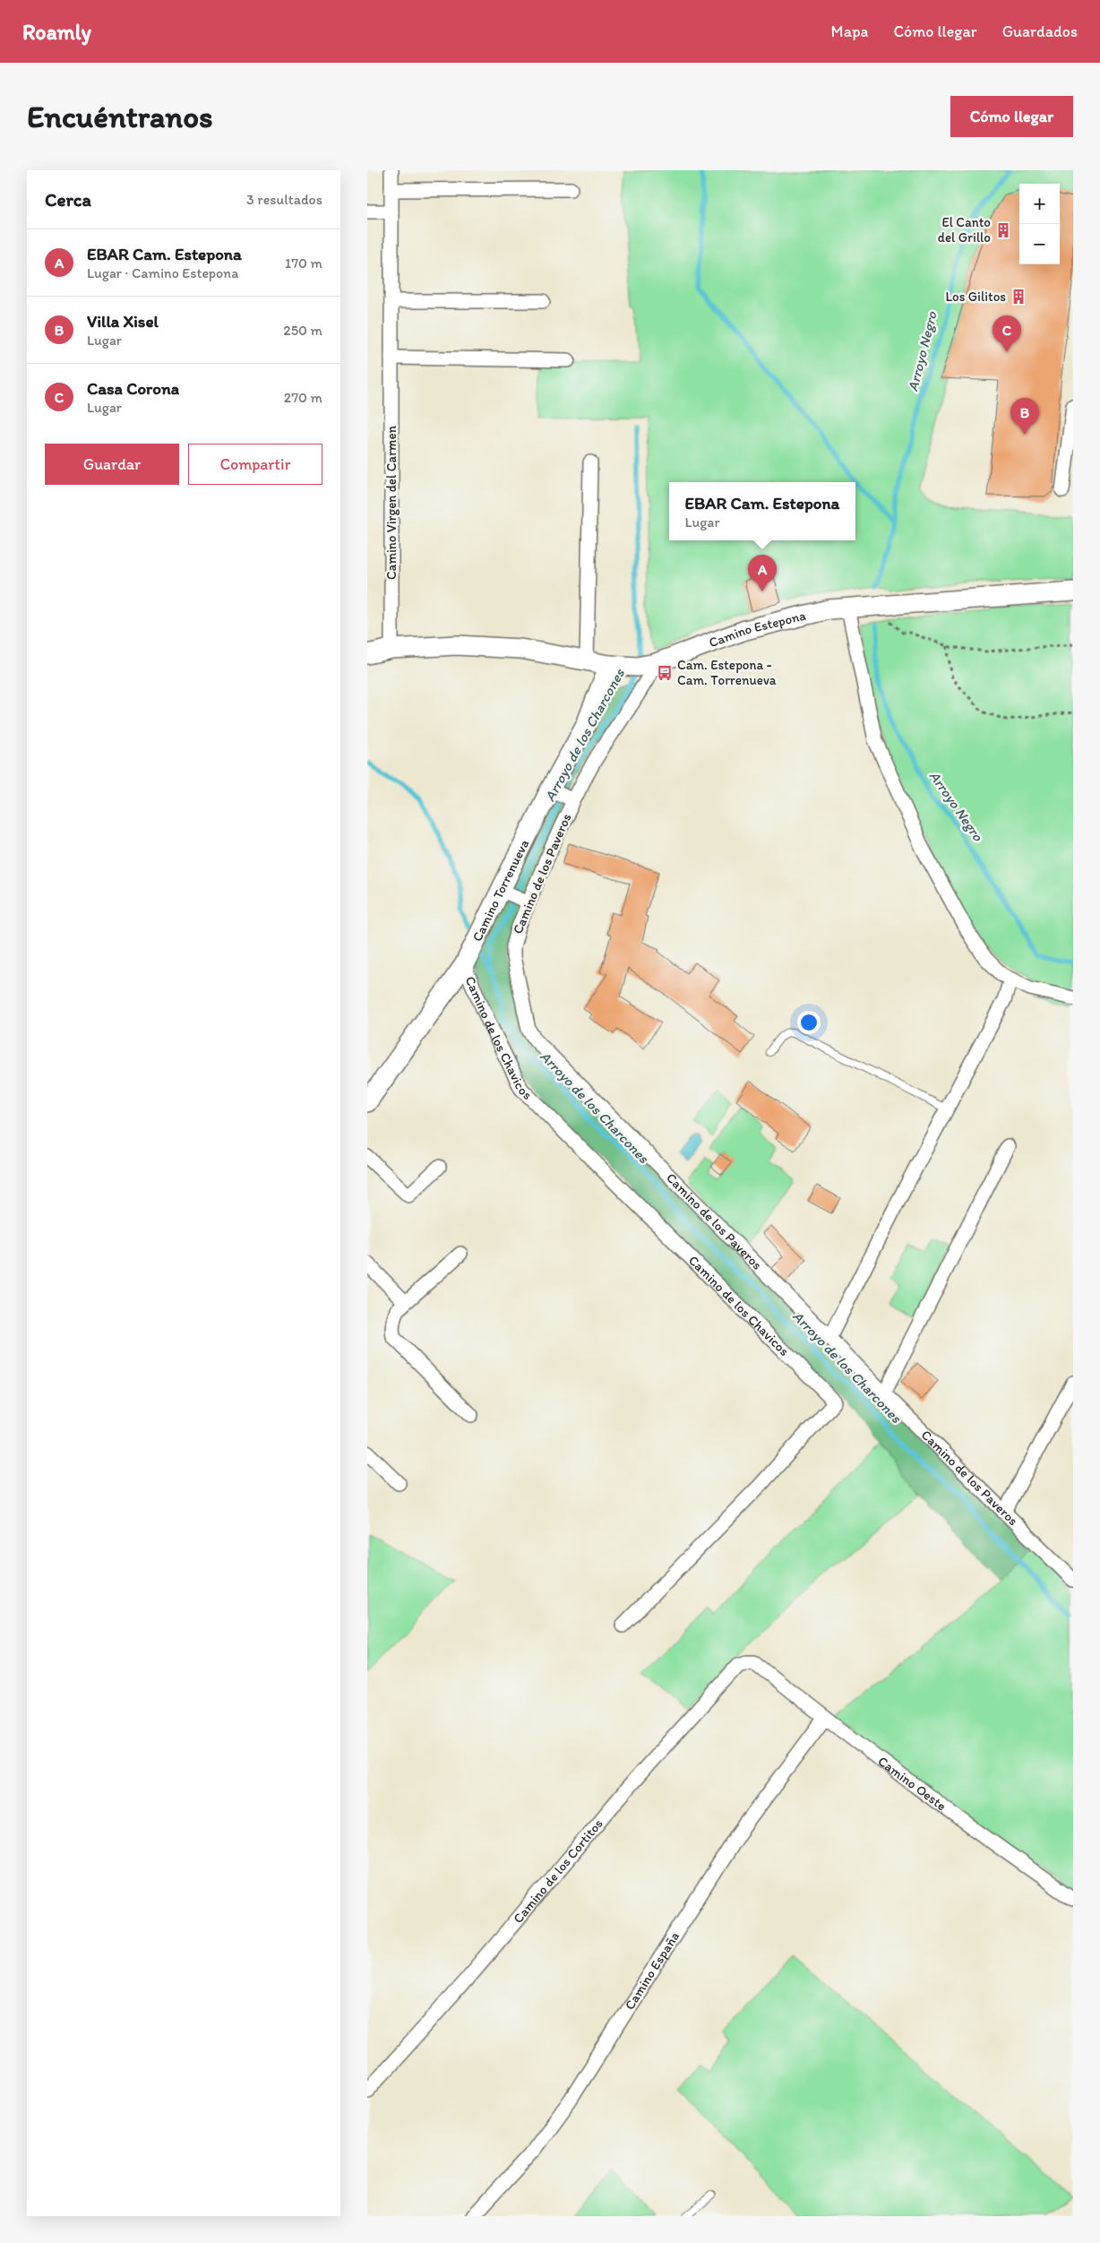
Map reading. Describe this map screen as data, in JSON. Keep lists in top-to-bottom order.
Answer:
{
  "streets": {
    "main road": ["Camino Estepona", "Camino Torrenueva"],
    "street": [
      "Camino Virgen del Carmen",
      "Camino de los Paveros",
      "Camino de los Chavicos",
      "Camino Oeste",
      "Camino de los Cortitos",
      "Camino España"
    ]
  },
  "crossings": [
    ["Camino Virgen del Carmen", "Camino Estepona"],
    ["Camino Estepona", "Camino de los Paveros"],
    ["Camino Estepona", "Camino Torrenueva"],
    ["Camino de los Paveros", "Camino Torrenueva"],
    ["Camino Torrenueva", "Camino de los Chavicos"],
    ["Camino Oeste", "Camino de los Cortitos"],
    ["Camino Oeste", "Camino España"]
  ],
  "water": ["Arroyo Negro", "Arroyo de los Charcones"],
  "places": {
    "building": ["El Canto del Grillo", "Los Gilitos"],
    "bus stop": ["Cam. Estepona - Cam. Torrenueva"]
  },
  "page": {
    "header": "Roamly",
    "nav": ["Mapa", "Cómo llegar", "Guardados"],
    "buttons": [
      "Cómo llegar",
      ["Guardar", "Compartir"]
    ],
    "title": "Encuéntranos",
    "heading": ["Cerca", "3 resultados"],
    "map_buttons": ["+", "−"],
    "list": [
      {
        "mark": "A",
        "name": "EBAR Cam. Estepona",
        "note": "Lugar · Camino Estepona",
        "value": "170 m"
      },
      {
        "mark": "B",
        "name": "Villa Xisel",
        "note": "Lugar",
        "value": "250 m"
      },
      {
        "mark": "C",
        "name": "Casa Corona",
        "note": "Lugar",
        "value": "270 m"
      }
    ],
    "pins": ["C", "B", "A"],
    "popup": ["EBAR Cam. Estepona", "Lugar"]
  }
}
